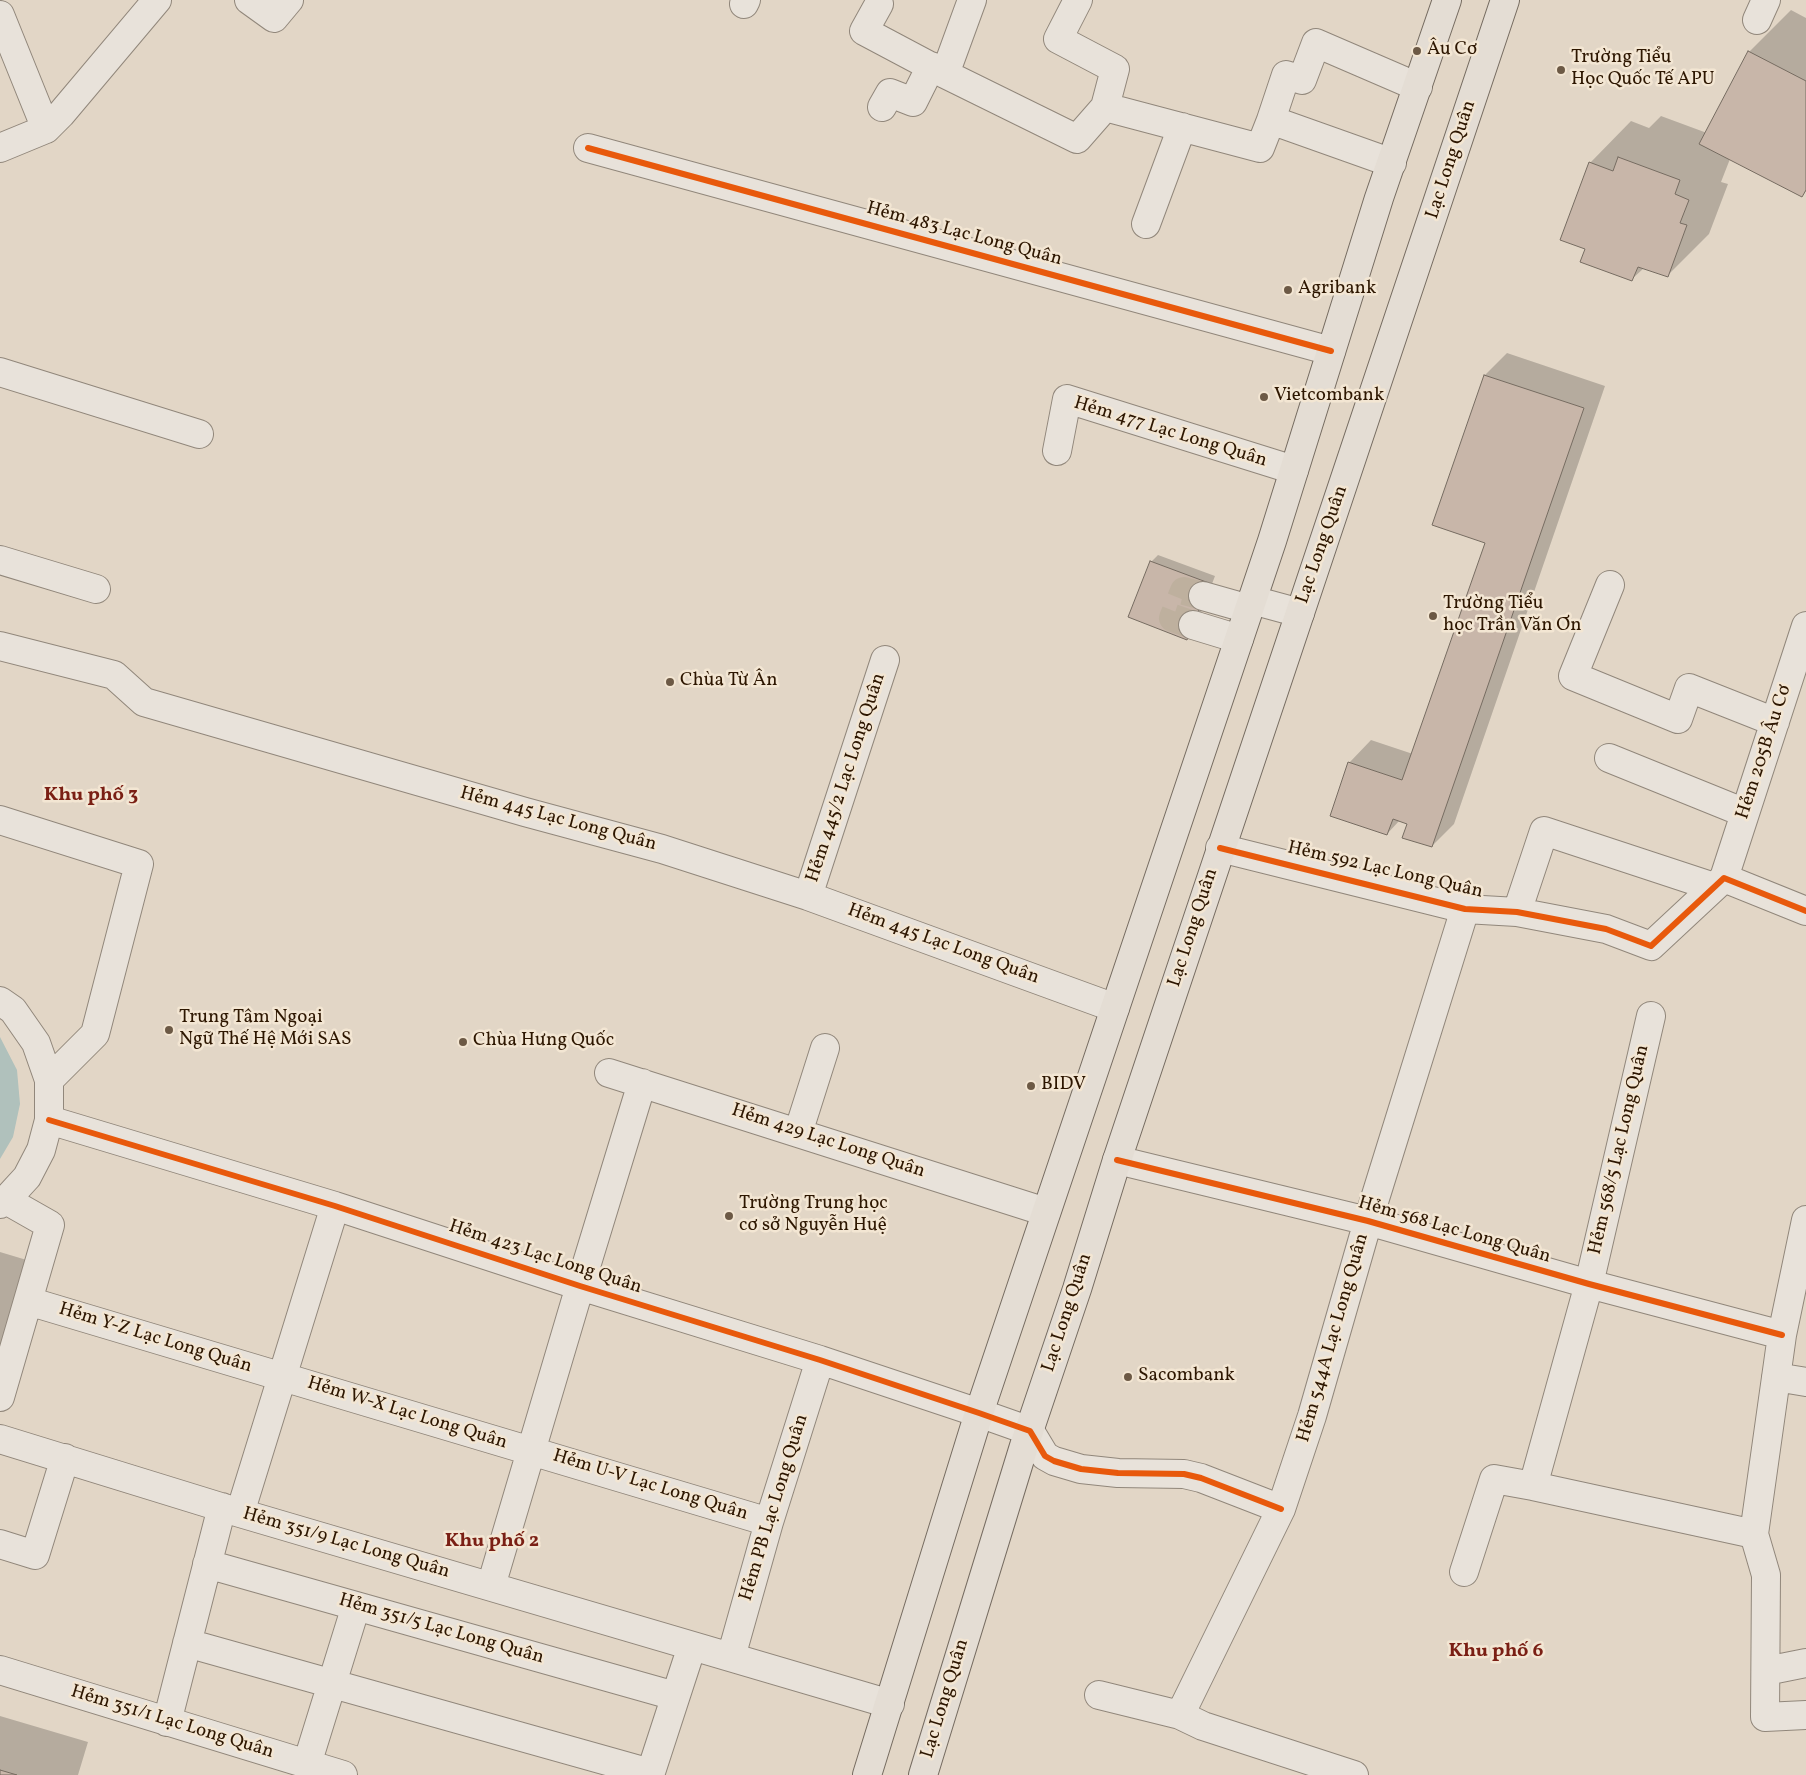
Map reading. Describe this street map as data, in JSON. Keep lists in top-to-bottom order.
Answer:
{
  "streets": {
    "main road": ["Lạc Long Quân"],
    "street": [
      "Hẻm 483 Lạc Long Quân",
      "Hẻm 477 Lạc Long Quân",
      "Hẻm 205B Âu Cơ",
      "Hẻm 445/2 Lạc Long Quân",
      "Hẻm 445 Lạc Long Quân",
      "Hẻm 592 Lạc Long Quân",
      "Hẻm 429 Lạc Long Quân",
      "Hẻm 568/5 Lạc Long Quân",
      "Hẻm 568 Lạc Long Quân",
      "Hẻm 423 Lạc Long Quân",
      "Hẻm 544A Lạc Long Quân",
      "Hẻm Y-Z Lạc Long Quân",
      "Hẻm W-X Lạc Long Quân",
      "Hẻm U-V Lạc Long Quân",
      "Hẻm PB Lạc Long Quân",
      "Hẻm 351/9 Lạc Long Quân",
      "Hẻm 351/5 Lạc Long Quân",
      "Hẻm 351/1 Lạc Long Quân"
    ]
  },
  "crossings": [
    ["Lạc Long Quân", "Hẻm 592 Lạc Long Quân"],
    ["Lạc Long Quân", "Hẻm 568 Lạc Long Quân"],
    ["Lạc Long Quân", "Hẻm 423 Lạc Long Quân"],
    ["Hẻm 205B Âu Cơ", "Hẻm 592 Lạc Long Quân"],
    ["Hẻm 445/2 Lạc Long Quân", "Hẻm 445 Lạc Long Quân"],
    ["Hẻm 592 Lạc Long Quân", "Hẻm 544A Lạc Long Quân"],
    ["Hẻm 568/5 Lạc Long Quân", "Hẻm 568 Lạc Long Quân"],
    ["Hẻm 568 Lạc Long Quân", "Hẻm 544A Lạc Long Quân"],
    ["Hẻm 423 Lạc Long Quân", "Hẻm PB Lạc Long Quân"],
    ["Hẻm Y-Z Lạc Long Quân", "Hẻm W-X Lạc Long Quân"],
    ["Hẻm W-X Lạc Long Quân", "Hẻm U-V Lạc Long Quân"],
    ["Hẻm U-V Lạc Long Quân", "Hẻm PB Lạc Long Quân"],
    ["Hẻm PB Lạc Long Quân", "Hẻm 351/9 Lạc Long Quân"]
  ],
  "districts": ["Khu phố 3", "Khu phố 2", "Khu phố 6"],
  "places": [
    "Âu Cơ",
    "Trường Tiểu Học Quốc Tế APU",
    "Agribank",
    "Vietcombank",
    "Trường Tiểu học Trần Văn Ơn",
    "Chùa Từ Ân",
    "Trung Tâm Ngoại Ngữ Thế Hệ Mới SAS",
    "Chùa Hưng Quốc",
    "BIDV",
    "Trường Trung học cơ sở Nguyễn Huệ",
    "Sacombank"
  ]
}
